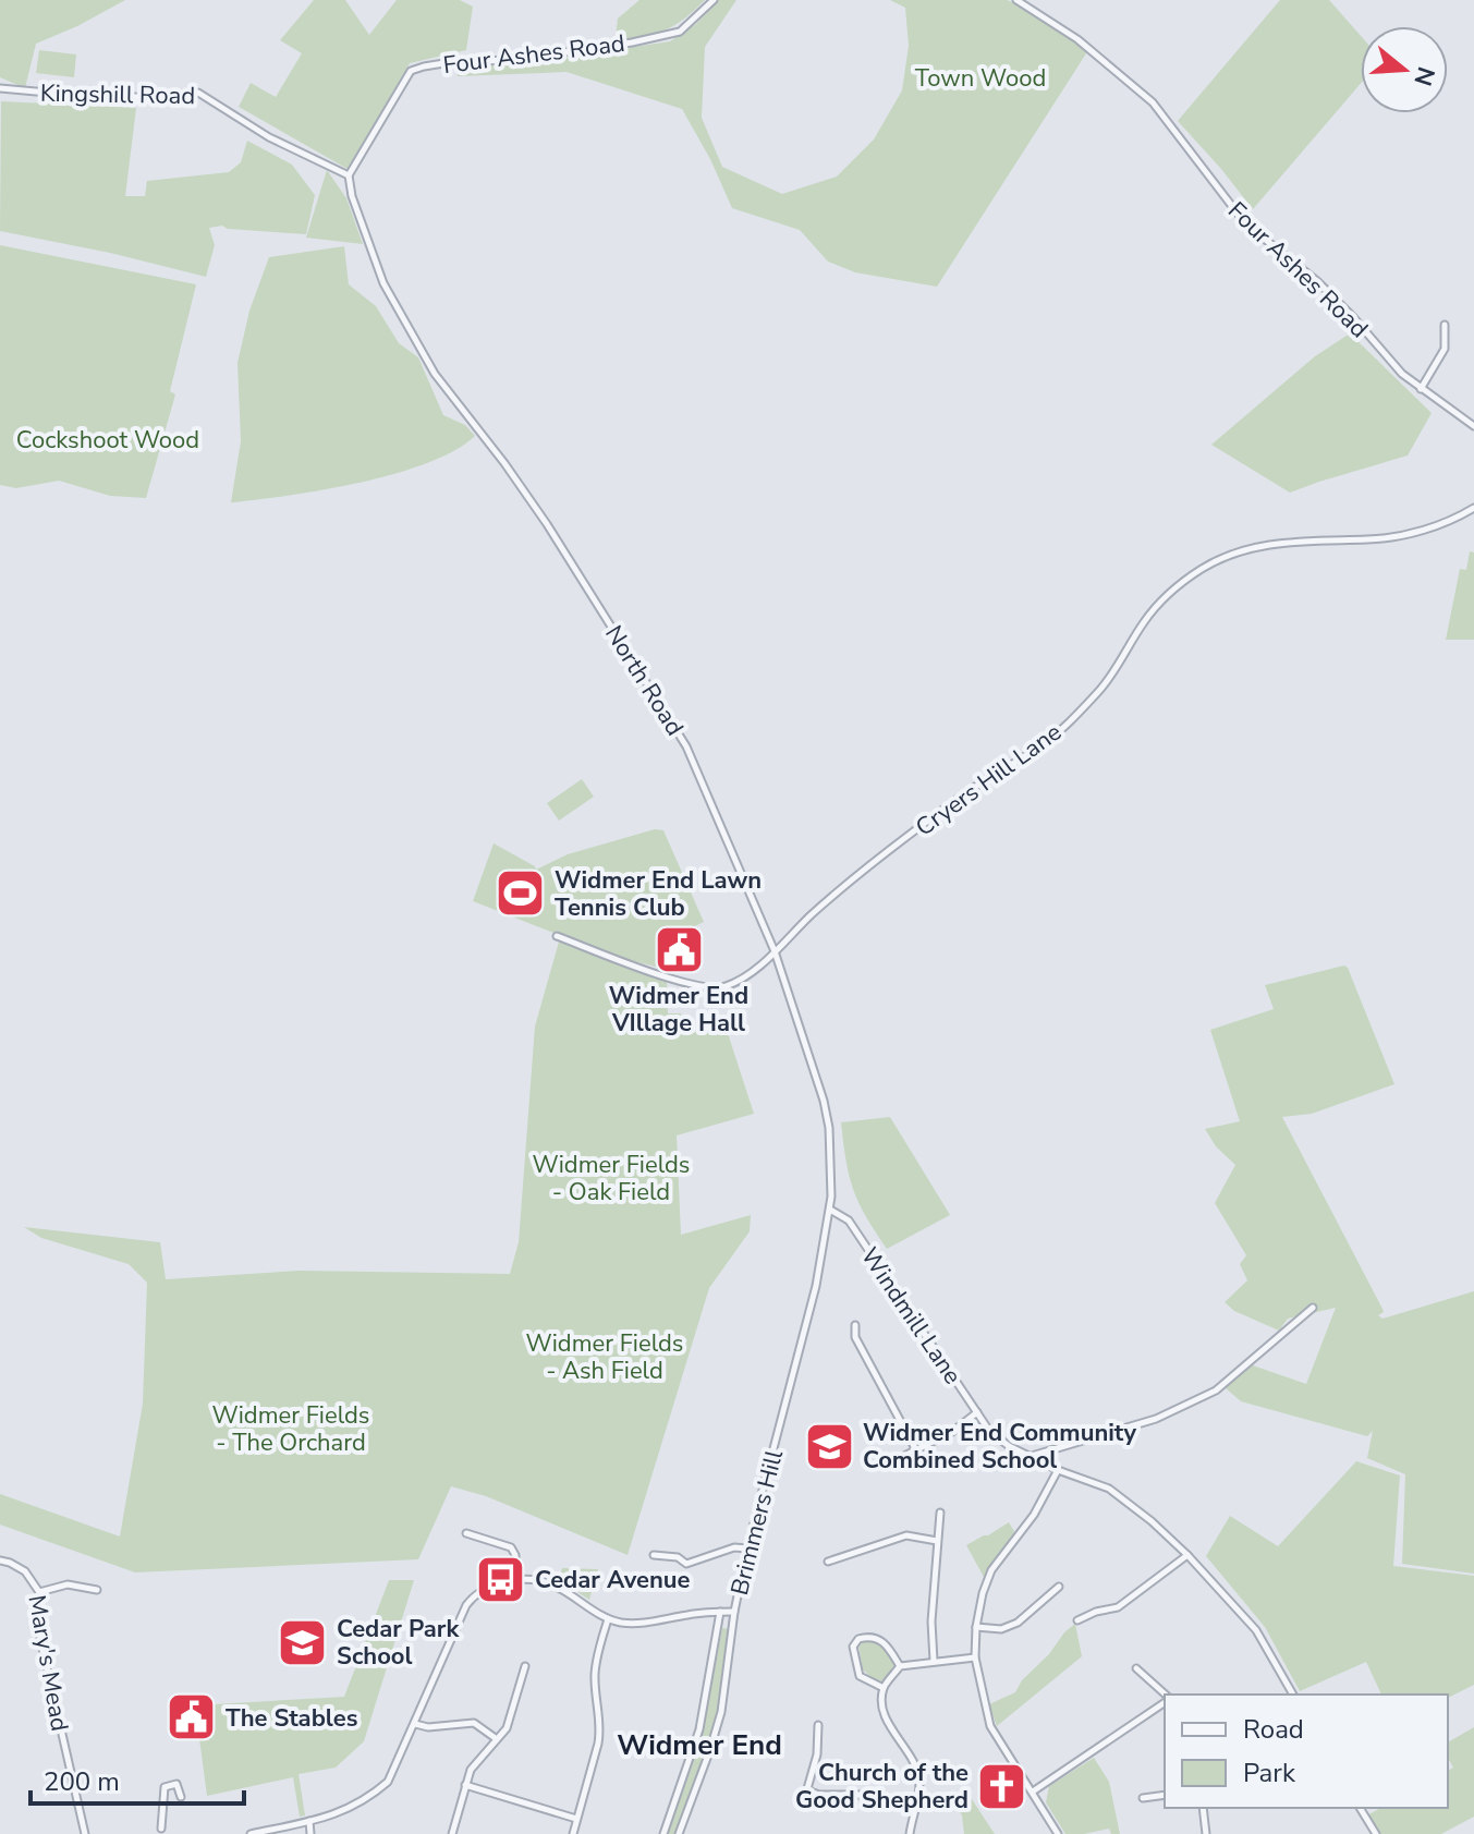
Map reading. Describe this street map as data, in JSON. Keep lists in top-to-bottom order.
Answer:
{
  "streets": {
    "street": [
      "Four Ashes Road",
      "Kingshill Road",
      "North Road",
      "Cryers Hill Lane",
      "Windmill Lane",
      "Brimmers Hill",
      "Mary's Mead"
    ]
  },
  "crossings": [
    ["Four Ashes Road", "Kingshill Road"],
    ["Four Ashes Road", "North Road"],
    ["Kingshill Road", "North Road"],
    ["North Road", "Cryers Hill Lane"],
    ["North Road", "Windmill Lane"],
    ["North Road", "Brimmers Hill"],
    ["Windmill Lane", "Brimmers Hill"]
  ],
  "districts": ["Widmer End"],
  "parks": [
    "Town Wood",
    "Cockshoot Wood",
    "Widmer Fields - Oak Field",
    "Widmer Fields - Ash Field",
    "Widmer Fields - The Orchard"
  ],
  "places": {
    "sports": ["Widmer End Lawn Tennis Club"],
    "public building": ["Widmer End VIllage Hall", "The Stables"],
    "school or university": ["Widmer End Community Combined School", "Cedar Park School"],
    "bus stop": ["Cedar Avenue"],
    "church": ["Church of the Good Shepherd"]
  },
  "legend": ["Road", "Park"],
  "scale_bar": "200 m",
  "north": "right"
}
